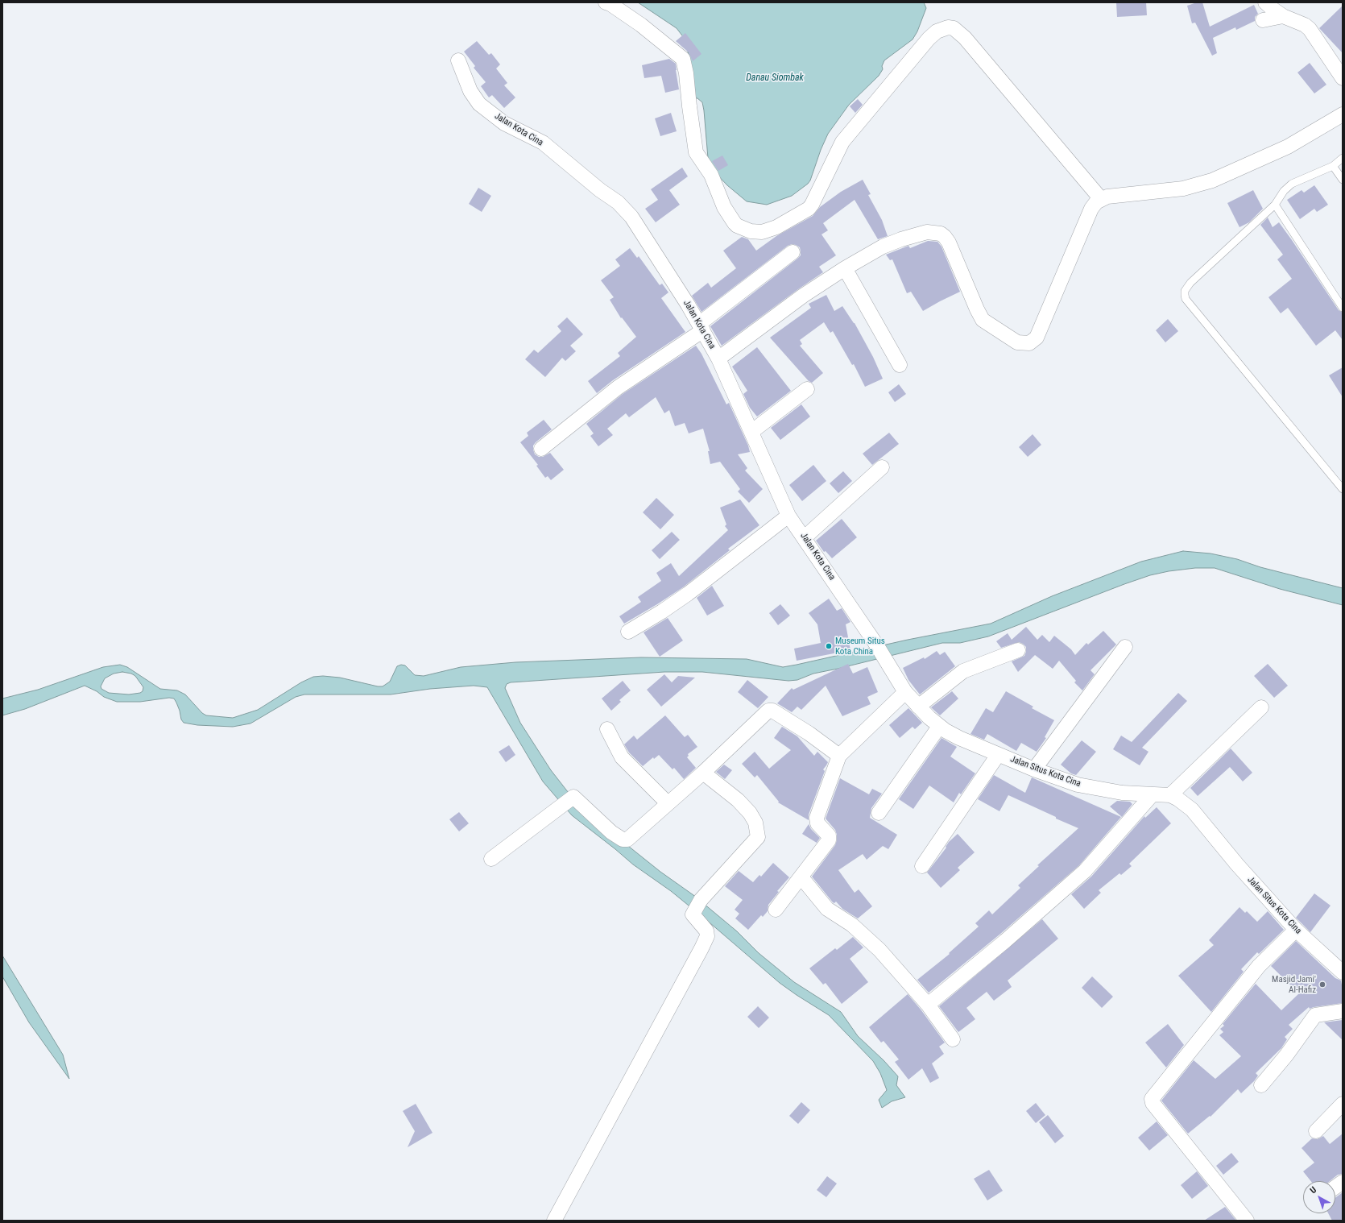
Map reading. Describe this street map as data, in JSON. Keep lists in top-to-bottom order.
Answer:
{
  "streets": {
    "street": ["Jalan Kota Cina", "Jalan Situs Kota Cina"]
  },
  "crossings": [
    ["Jalan Kota Cina", "Jalan Situs Kota Cina"]
  ],
  "water": ["Danau Siombak"],
  "places": ["Museum Situs Kota China", "Masjid Jami' Al-Hafiz"],
  "north": "top left"
}
